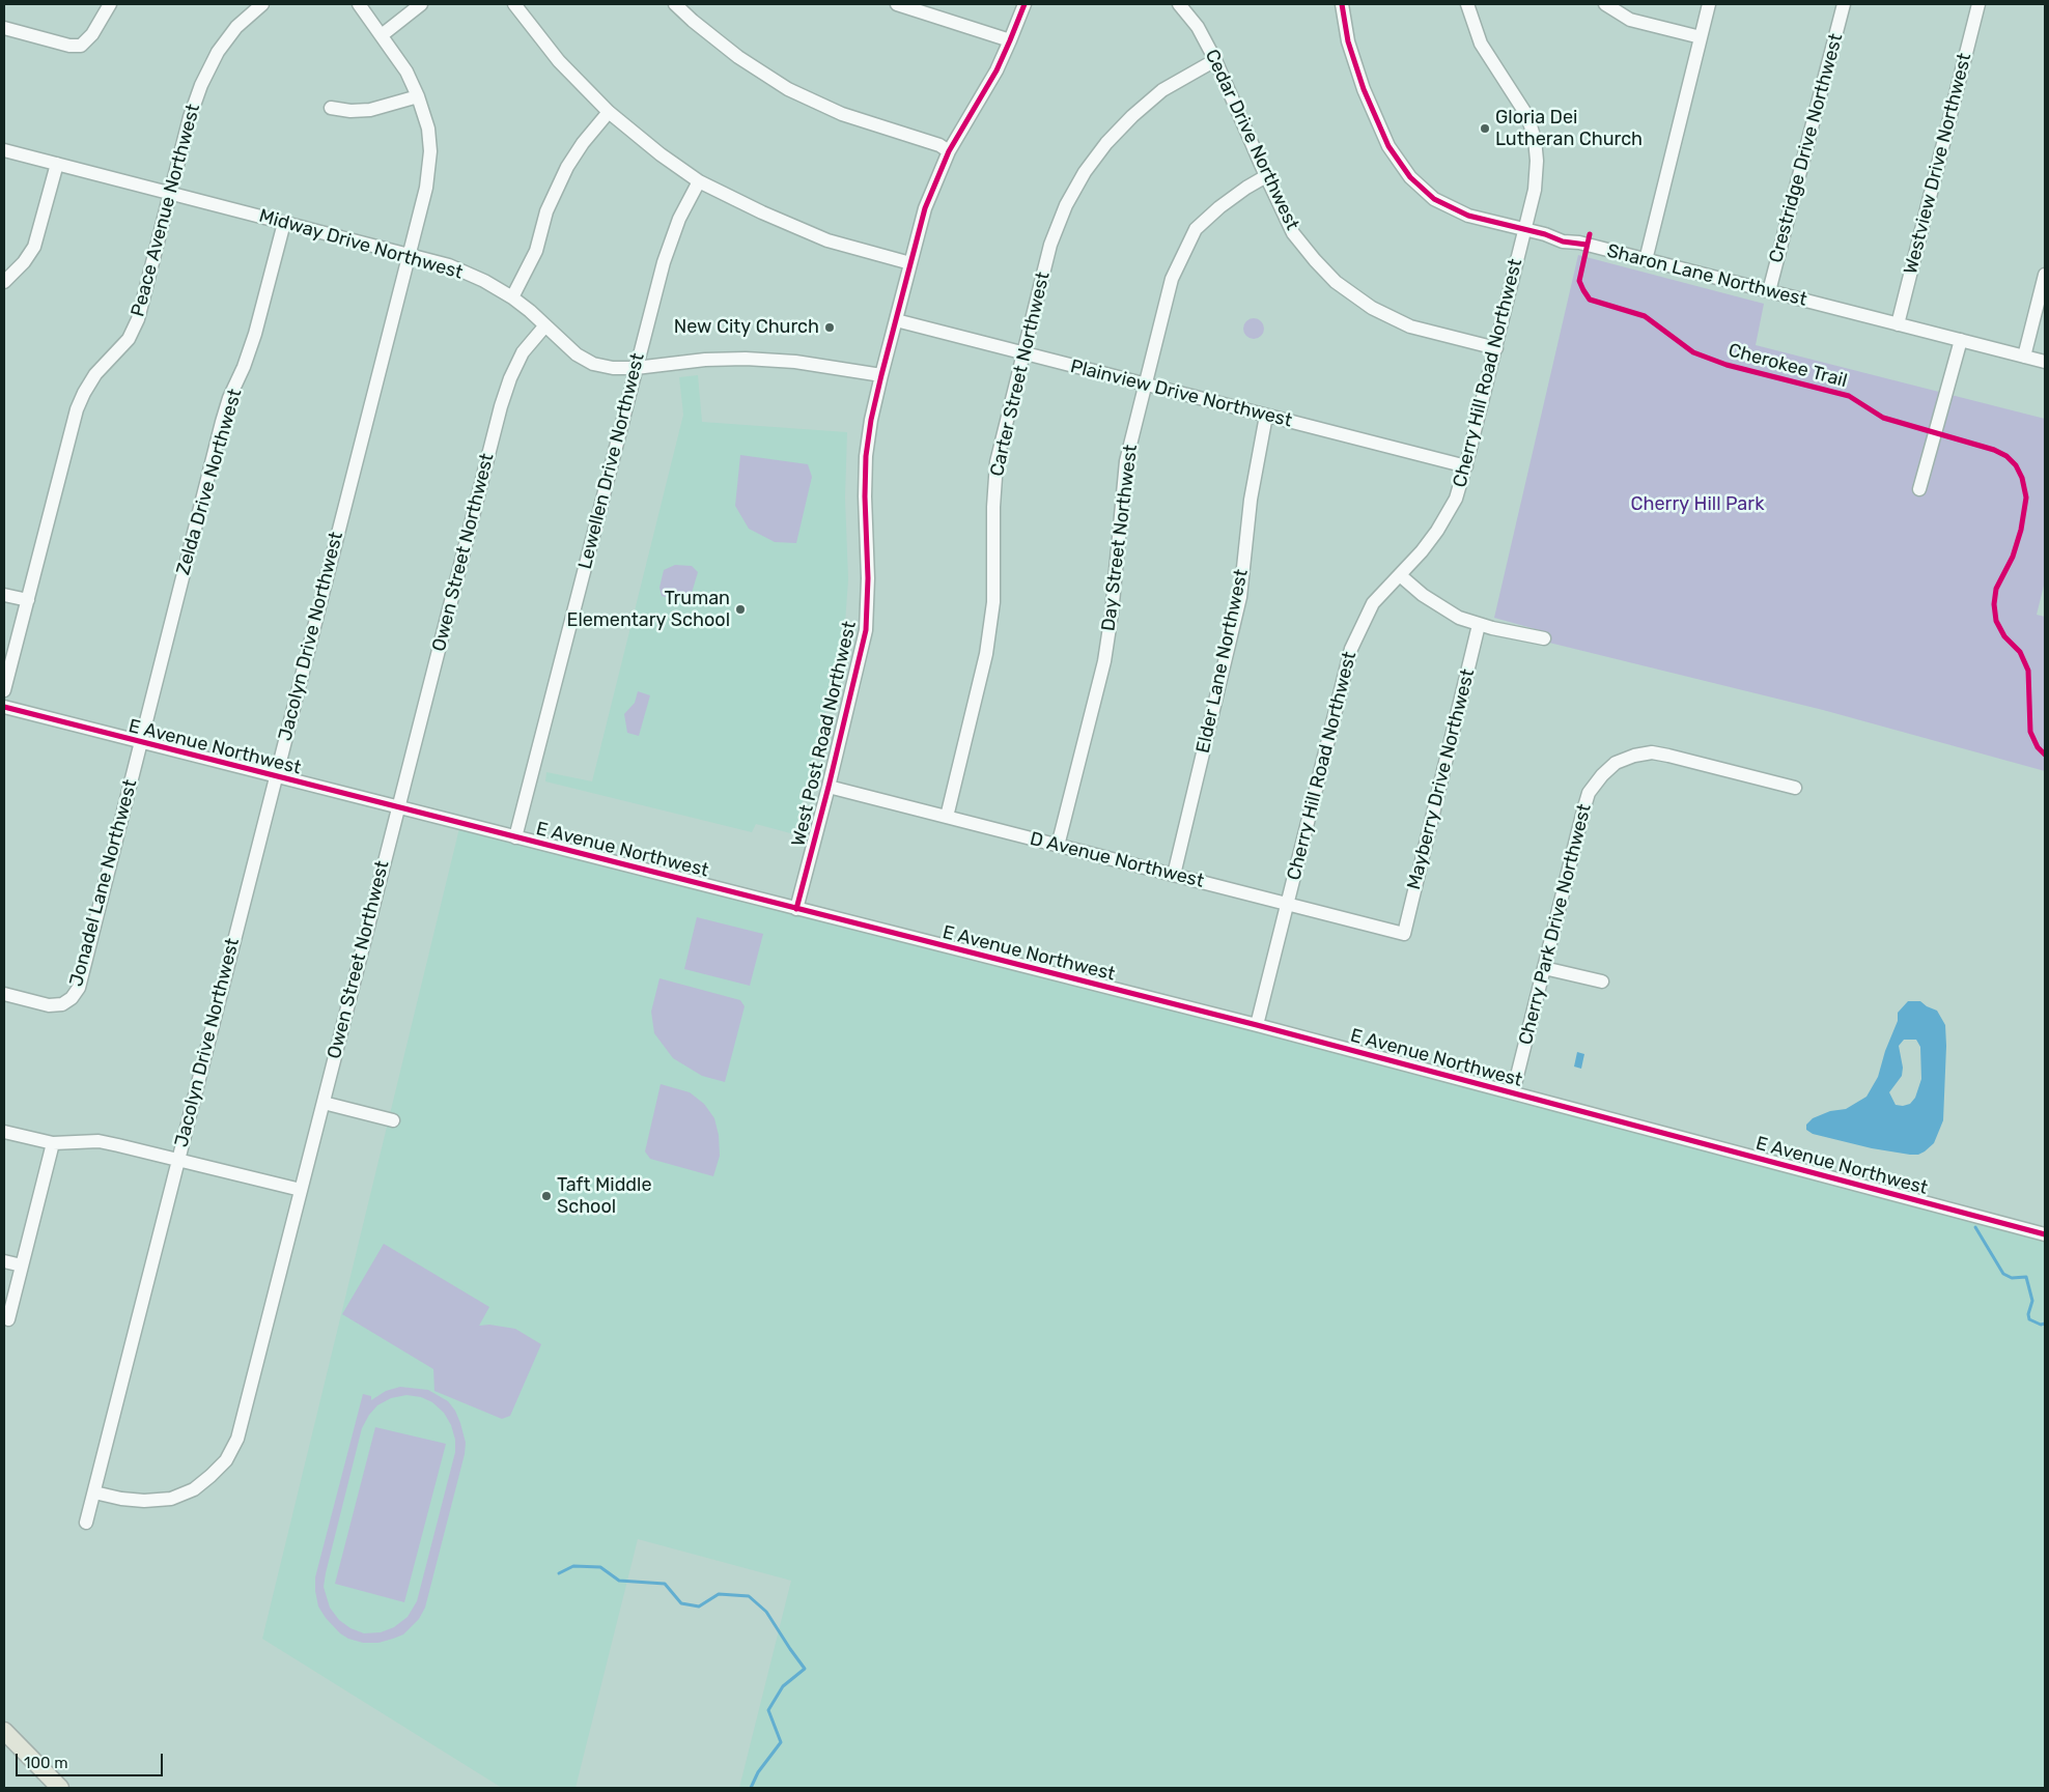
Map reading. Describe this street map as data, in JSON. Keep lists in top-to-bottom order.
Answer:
{
  "streets": {
    "street": [
      "Cedar Drive Northwest",
      "Crestridge Drive Northwest",
      "Westview Drive Northwest",
      "Peace Avenue Northwest",
      "Midway Drive Northwest",
      "Sharon Lane Northwest",
      "Cherry Hill Road Northwest",
      "Carter Street Northwest",
      "Plainview Drive Northwest",
      "Lewellen Drive Northwest",
      "Zelda Drive Northwest",
      "Day Street Northwest",
      "Owen Street Northwest",
      "Jacolyn Drive Northwest",
      "Elder Lane Northwest",
      "West Post Road Northwest",
      "E Avenue Northwest",
      "Mayberry Drive Northwest",
      "D Avenue Northwest",
      "Jonadel Lane Northwest",
      "Cherry Park Drive Northwest"
    ],
    "cycle path": ["Cherokee Trail"]
  },
  "crossings": [
    ["Cedar Drive Northwest", "Cherry Hill Road Northwest"],
    ["Cedar Drive Northwest", "Carter Street Northwest"],
    ["Cedar Drive Northwest", "Day Street Northwest"],
    ["Crestridge Drive Northwest", "Sharon Lane Northwest"],
    ["Westview Drive Northwest", "Sharon Lane Northwest"],
    ["Peace Avenue Northwest", "Midway Drive Northwest"],
    ["Midway Drive Northwest", "Lewellen Drive Northwest"],
    ["Midway Drive Northwest", "Zelda Drive Northwest"],
    ["Midway Drive Northwest", "Owen Street Northwest"],
    ["Midway Drive Northwest", "Jacolyn Drive Northwest"],
    ["Midway Drive Northwest", "West Post Road Northwest"],
    ["Sharon Lane Northwest", "Cherry Hill Road Northwest"],
    ["Cherry Hill Road Northwest", "Plainview Drive Northwest"],
    ["Cherry Hill Road Northwest", "E Avenue Northwest"],
    ["Cherry Hill Road Northwest", "D Avenue Northwest"],
    ["Carter Street Northwest", "Plainview Drive Northwest"],
    ["Carter Street Northwest", "D Avenue Northwest"],
    ["Plainview Drive Northwest", "Day Street Northwest"],
    ["Plainview Drive Northwest", "Elder Lane Northwest"],
    ["Plainview Drive Northwest", "West Post Road Northwest"],
    ["Lewellen Drive Northwest", "E Avenue Northwest"],
    ["Zelda Drive Northwest", "E Avenue Northwest"],
    ["Zelda Drive Northwest", "Jonadel Lane Northwest"],
    ["Day Street Northwest", "D Avenue Northwest"],
    ["Owen Street Northwest", "Jacolyn Drive Northwest"],
    ["Owen Street Northwest", "E Avenue Northwest"],
    ["Jacolyn Drive Northwest", "E Avenue Northwest"],
    ["Elder Lane Northwest", "D Avenue Northwest"],
    ["West Post Road Northwest", "E Avenue Northwest"],
    ["West Post Road Northwest", "D Avenue Northwest"],
    ["E Avenue Northwest", "Jonadel Lane Northwest"],
    ["E Avenue Northwest", "Cherry Park Drive Northwest"],
    ["Mayberry Drive Northwest", "D Avenue Northwest"]
  ],
  "parks": ["Cherry Hill Park"],
  "places": [
    "Gloria Dei Lutheran Church",
    "New City Church",
    "Truman Elementary School",
    "Taft Middle School"
  ],
  "scale_bar": "100 m"
}
